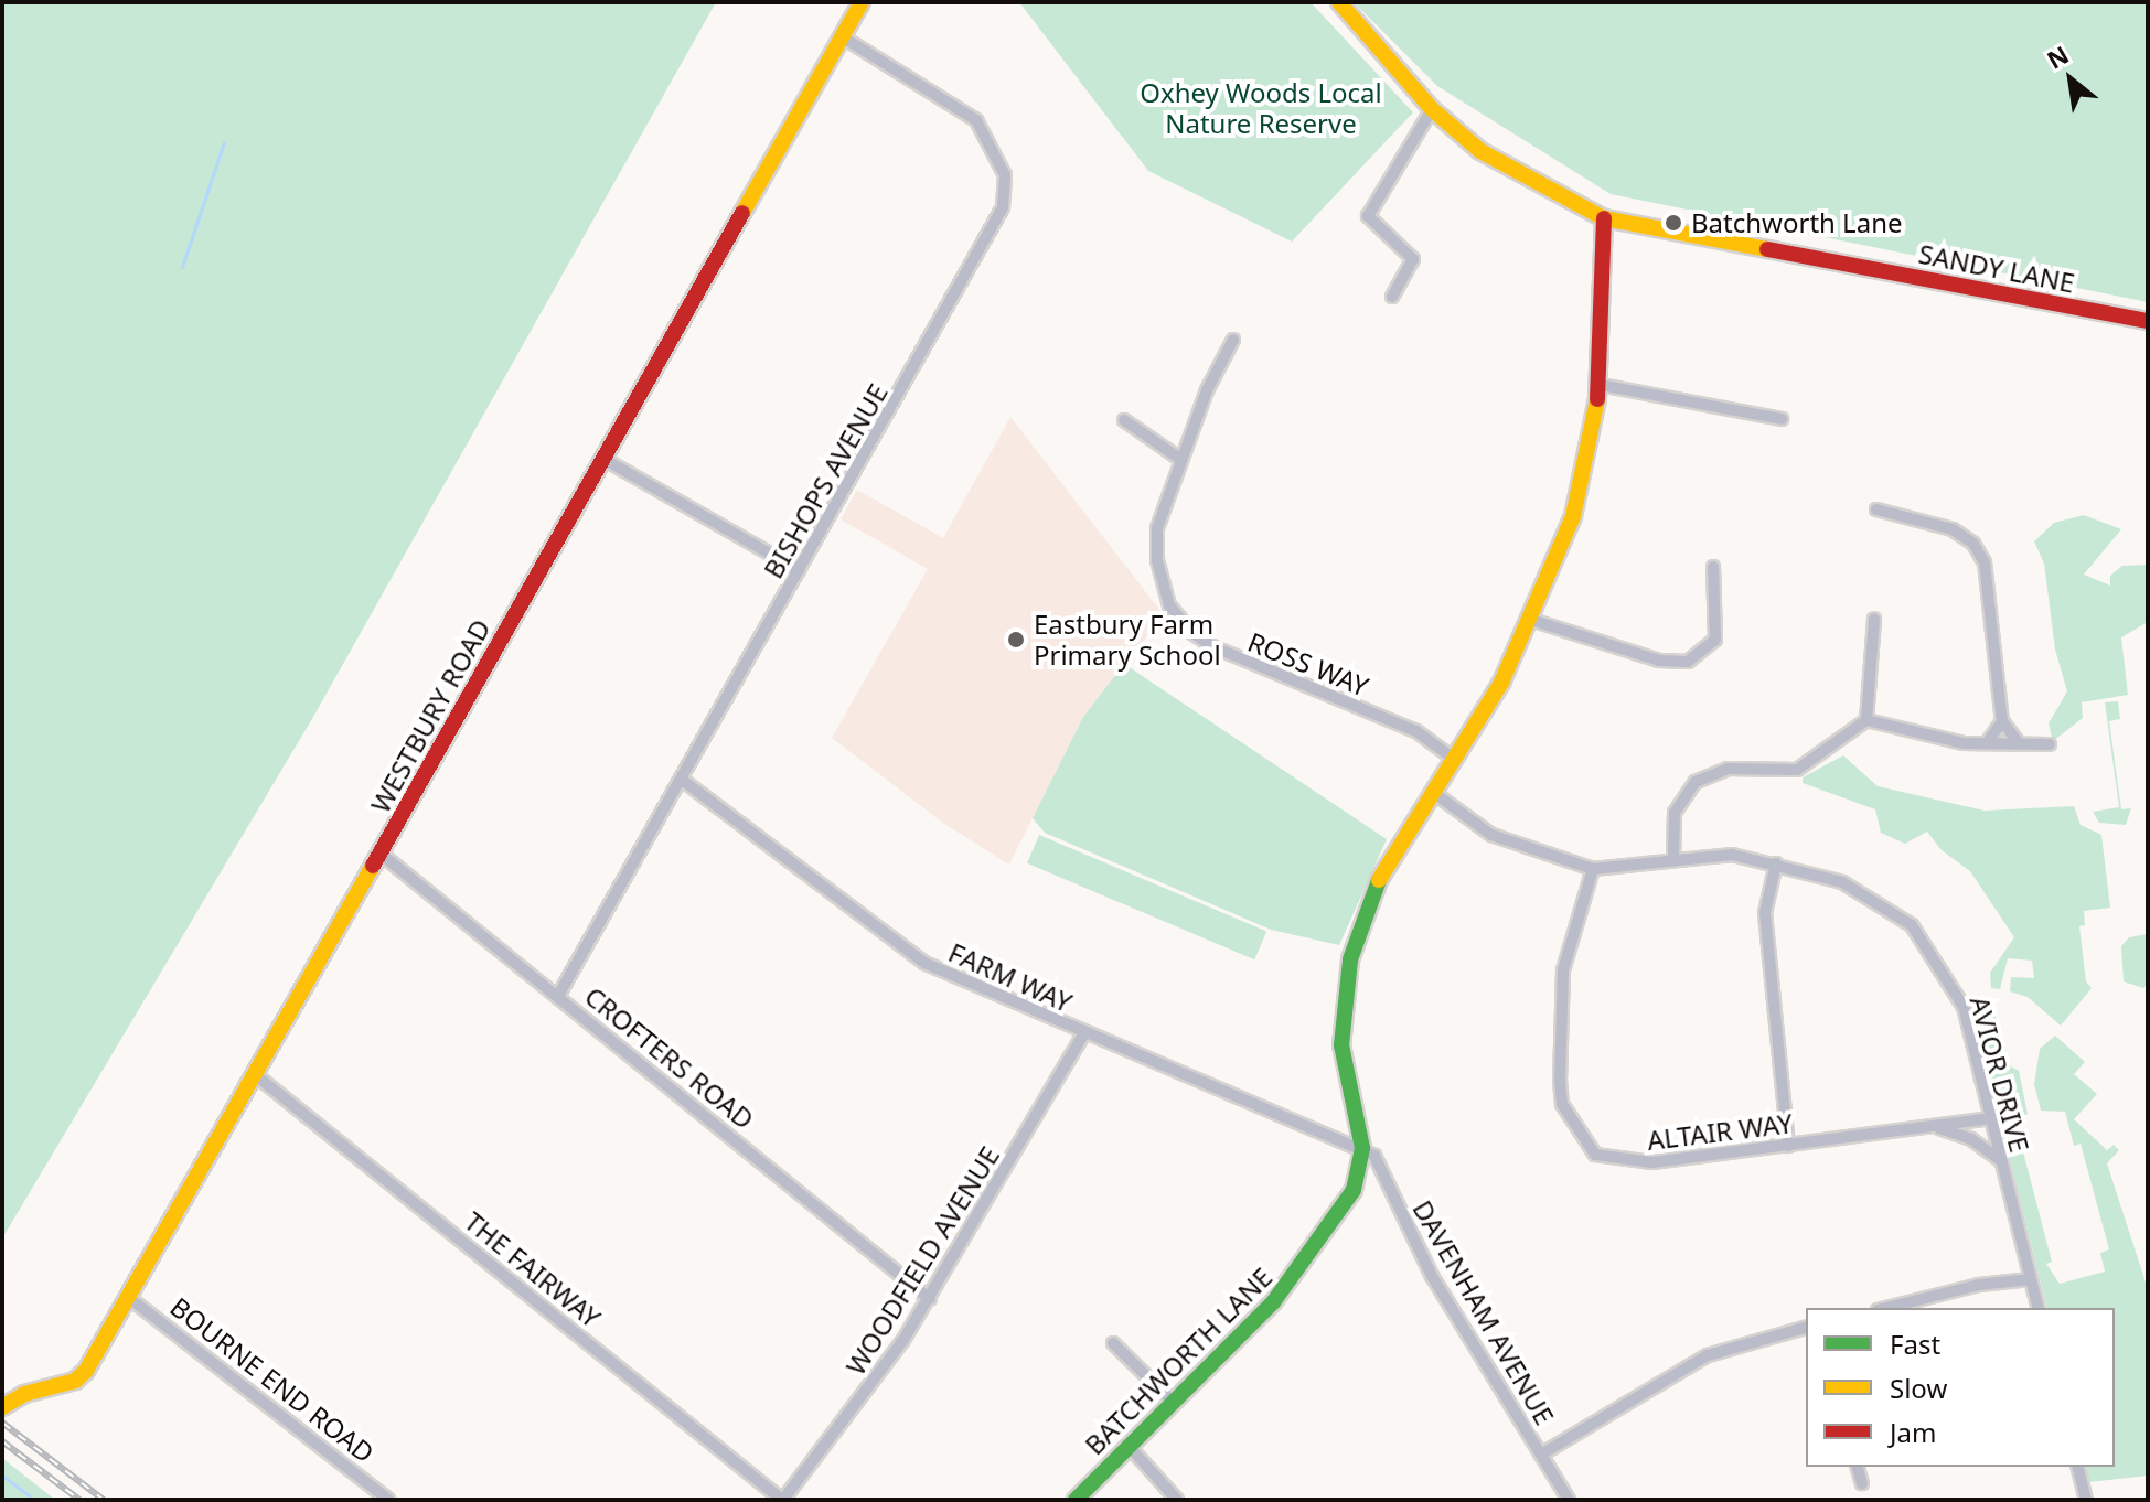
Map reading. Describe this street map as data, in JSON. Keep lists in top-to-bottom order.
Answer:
{
  "streets": {
    "street": [
      "SANDY LANE",
      "BISHOPS AVENUE",
      "ROSS WAY",
      "WESTBURY ROAD",
      "FARM WAY",
      "CROFTERS ROAD",
      "AVIOR DRIVE",
      "ALTAIR WAY",
      "WOODFIELD AVENUE",
      "THE FAIRWAY",
      "DAVENHAM AVENUE",
      "BATCHWORTH LANE",
      "BOURNE END ROAD"
    ]
  },
  "crossings": [
    ["SANDY LANE", "BATCHWORTH LANE"],
    ["BISHOPS AVENUE", "WESTBURY ROAD"],
    ["BISHOPS AVENUE", "FARM WAY"],
    ["BISHOPS AVENUE", "CROFTERS ROAD"],
    ["ROSS WAY", "BATCHWORTH LANE"],
    ["WESTBURY ROAD", "CROFTERS ROAD"],
    ["WESTBURY ROAD", "THE FAIRWAY"],
    ["WESTBURY ROAD", "BOURNE END ROAD"],
    ["FARM WAY", "WOODFIELD AVENUE"],
    ["FARM WAY", "DAVENHAM AVENUE"],
    ["FARM WAY", "BATCHWORTH LANE"],
    ["CROFTERS ROAD", "WOODFIELD AVENUE"],
    ["AVIOR DRIVE", "ALTAIR WAY"],
    ["AVIOR DRIVE", "BATCHWORTH LANE"],
    ["WOODFIELD AVENUE", "THE FAIRWAY"],
    ["DAVENHAM AVENUE", "BATCHWORTH LANE"]
  ],
  "parks": ["Oxhey Woods Local Nature Reserve"],
  "places": ["Batchworth Lane", "Eastbury Farm Primary School"],
  "legend": ["Fast", "Slow", "Jam"],
  "north": "top left"
}
